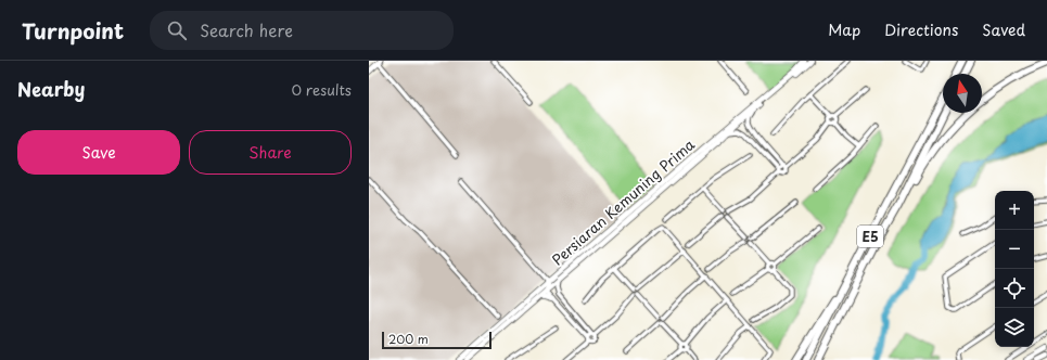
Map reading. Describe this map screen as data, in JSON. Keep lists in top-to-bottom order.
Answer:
{
  "streets": {
    "highway": ["E5"],
    "street": ["Persiaran Kemuning Prima"]
  },
  "scale_bar": "200 m",
  "north": "top",
  "page": {
    "header": "Turnpoint",
    "search": "Search here",
    "nav": ["Map", "Directions", "Saved"],
    "heading": ["Nearby", "0 results"],
    "buttons": ["Save", "Share"],
    "map_buttons": ["+", "−"],
    "scale": "200 m"
  }
}
